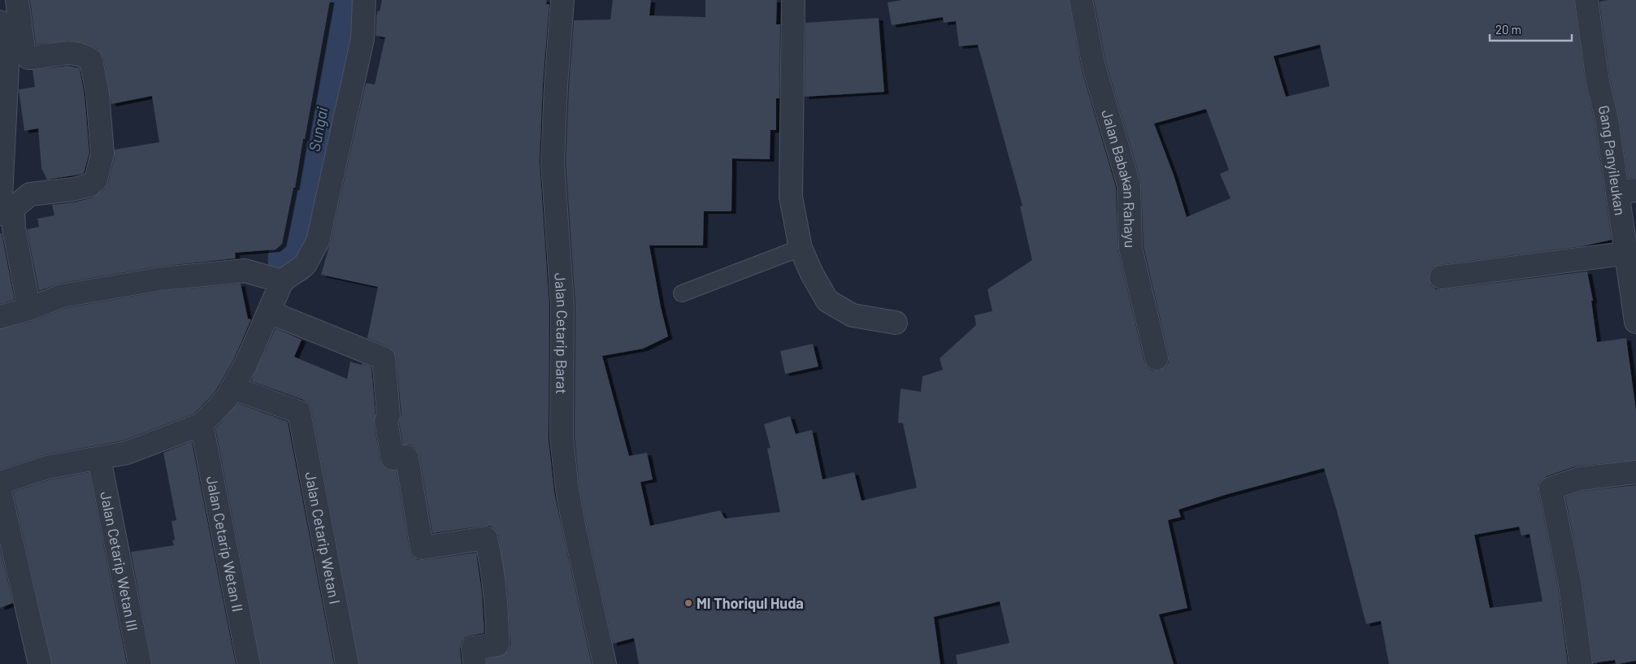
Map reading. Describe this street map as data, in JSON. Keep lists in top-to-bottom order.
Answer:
{
  "streets": {
    "street": [
      "Gang Panyileukan",
      "Jalan Babakan Rahayu",
      "Jalan Cetarip Barat",
      "Jalan Cetarip Wetan I",
      "Jalan Cetarip Wetan II",
      "Jalan Cetarip Wetan III"
    ]
  },
  "water": ["Sungai"],
  "places": ["MI Thoriqul Huda"],
  "scale_bar": "20 m"
}
